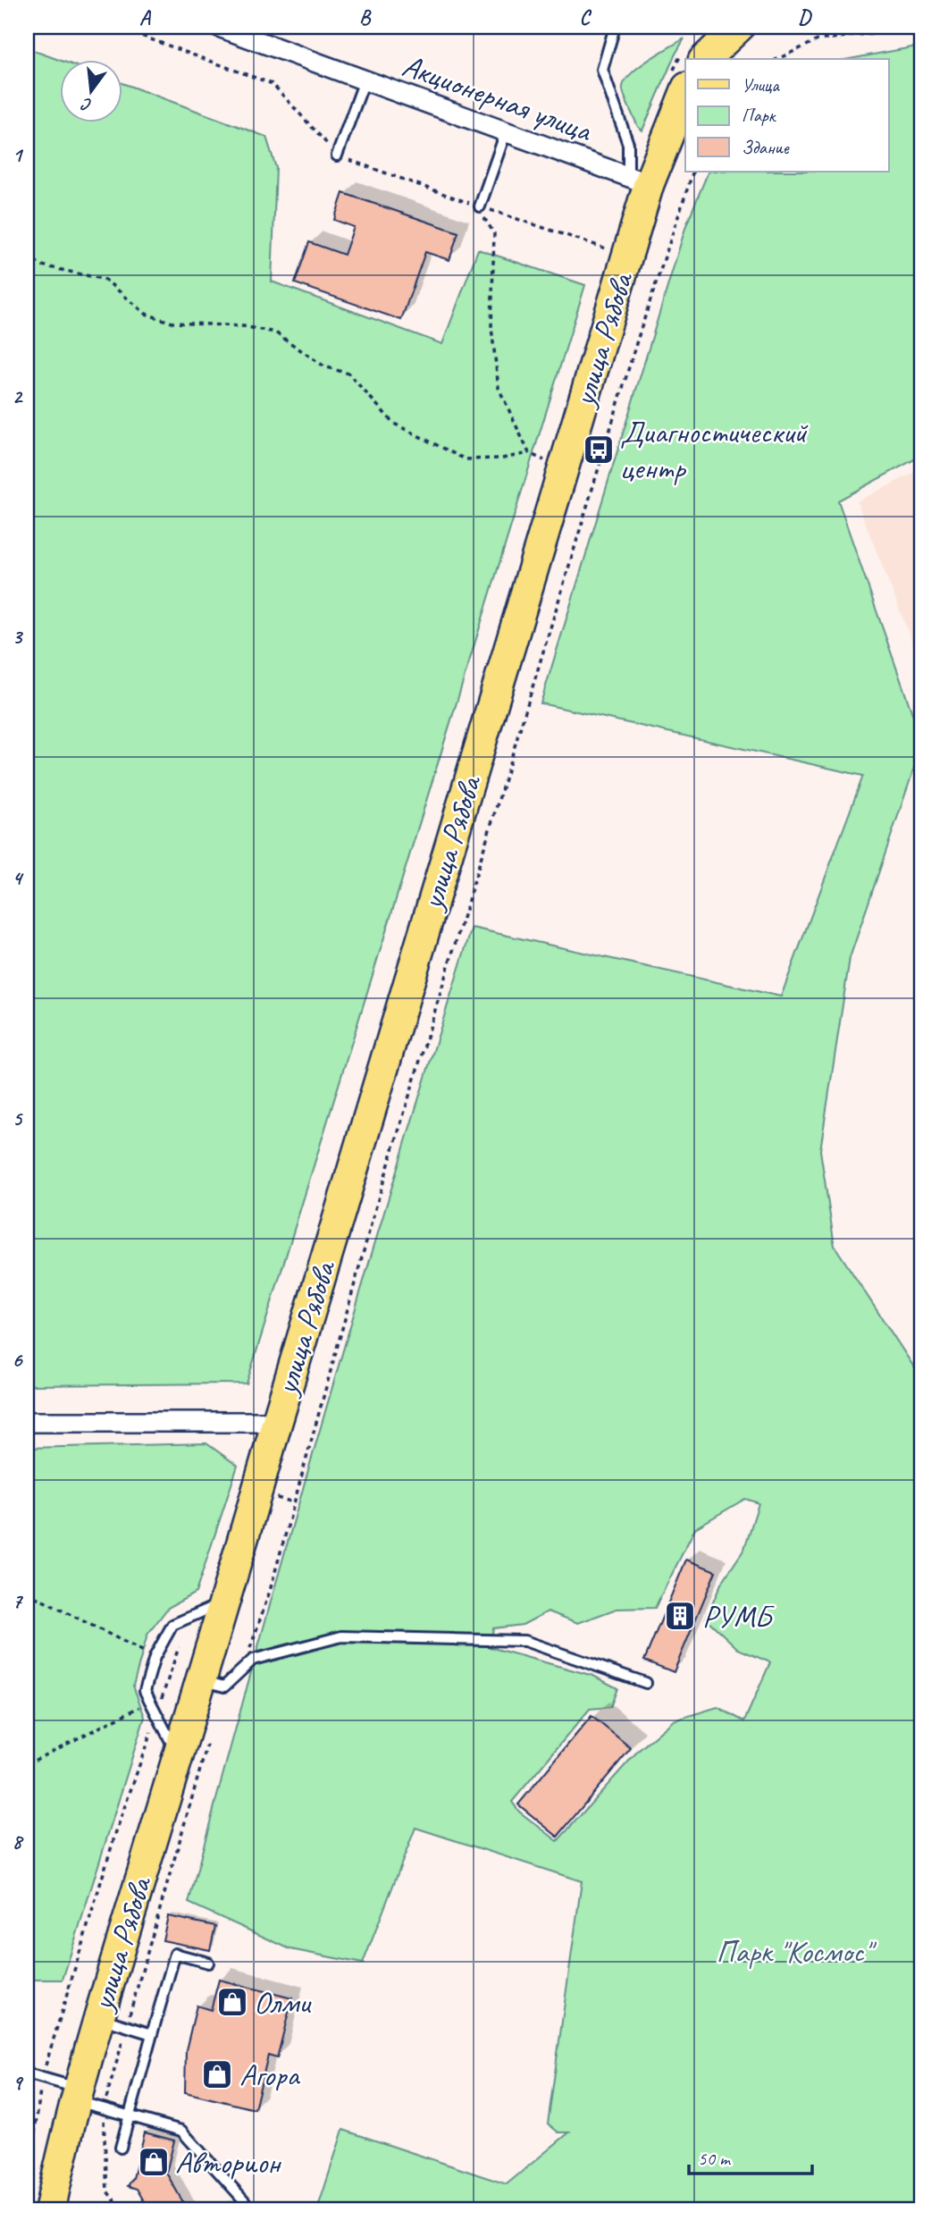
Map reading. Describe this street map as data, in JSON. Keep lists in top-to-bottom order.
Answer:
{
  "streets": {
    "main road": ["улица Рябова"],
    "street": ["Акционерная улица"]
  },
  "crossings": [
    ["Акционерная улица", "улица Рябова"]
  ],
  "parks": ["Парк \"Космос\""],
  "places": {
    "bus stop": ["Диагностический центр"],
    "building": ["РУМБ"],
    "shop": ["Олми", "Агора", "Авторион"]
  },
  "legend": ["Улица", "Парк", "Здание"],
  "scale_bar": "50 m",
  "north": "bottom",
  "grid": {
    "columns": [
      "A",
      "B",
      "C",
      "D"
    ],
    "rows": [
      "1",
      "2",
      "3",
      "4",
      "5",
      "6",
      "7",
      "8",
      "9"
    ]
  }
}
